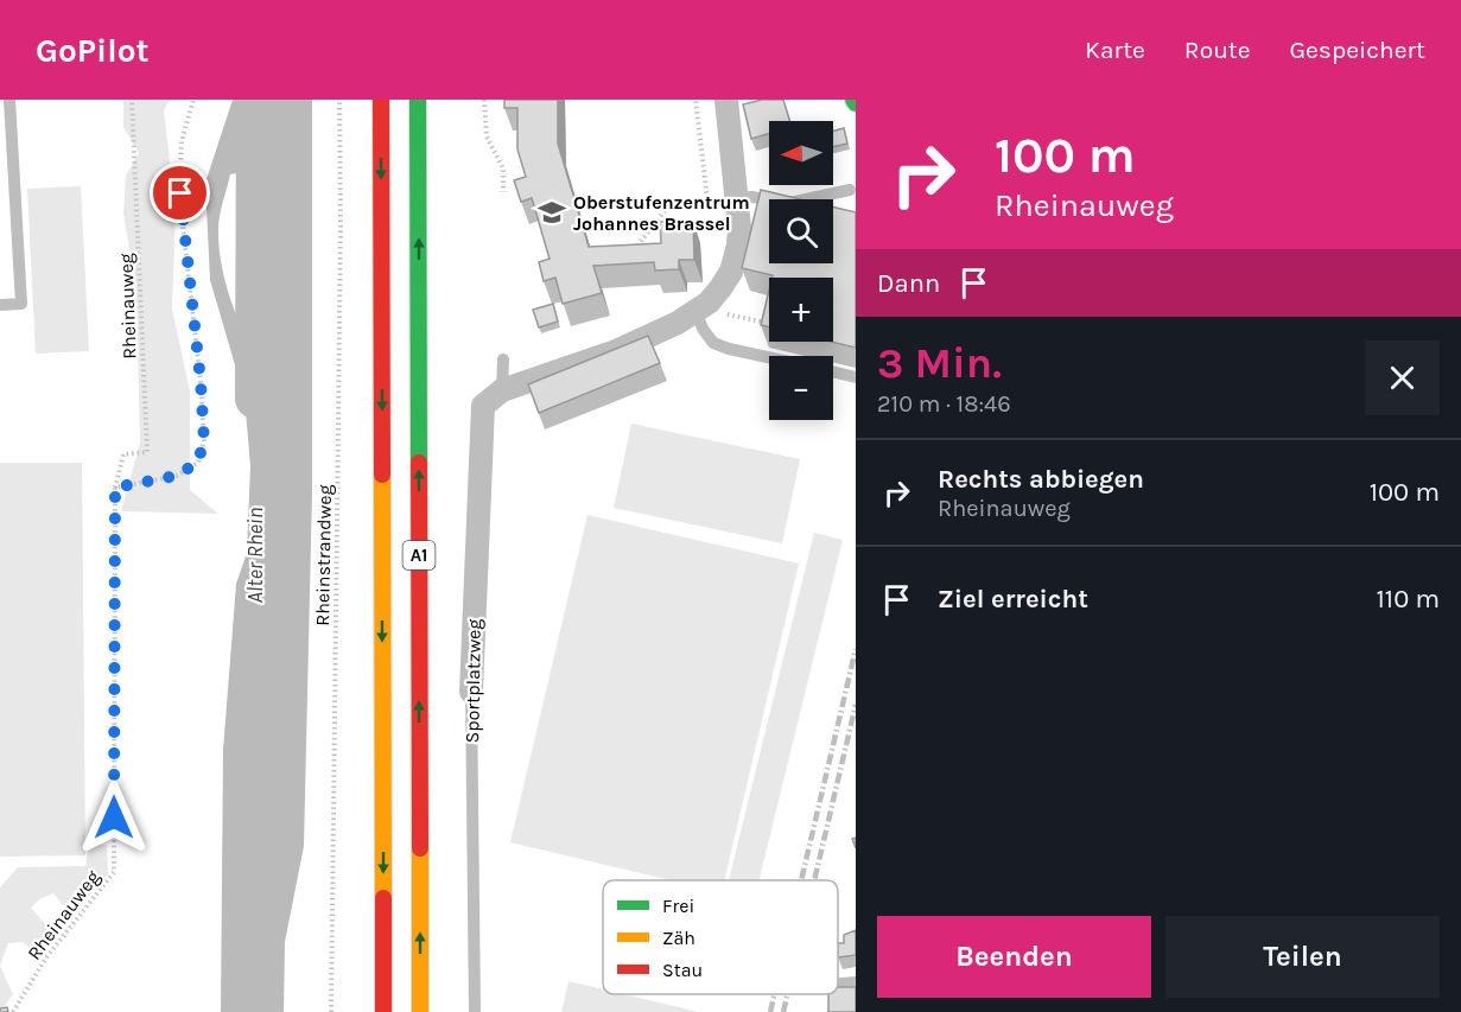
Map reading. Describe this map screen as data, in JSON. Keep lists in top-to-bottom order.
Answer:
{
  "streets": {
    "highway": ["A1"],
    "street": ["Sportplatzweg"],
    "path": ["Rheinauweg", "Rheinstrandweg"]
  },
  "water": ["Alter Rhein"],
  "places": {
    "school or university": ["Oberstufenzentrum Johannes Brassel"]
  },
  "legend": ["Frei", "Zäh", "Stau"],
  "north": "left",
  "page": {
    "header": "GoPilot",
    "nav": ["Karte", "Route", "Gespeichert"],
    "turn": ["100 m", "Rheinauweg"],
    "map_buttons": ["+", "−"],
    "then": "Dann",
    "heading": ["3 Min.", "210 m · 18:46"],
    "list": [
      {
        "name": "Rechts abbiegen",
        "note": "Rheinauweg",
        "value": "100 m"
      },
      {
        "name": "Ziel erreicht",
        "value": "110 m"
      }
    ],
    "buttons": ["Beenden", "Teilen"]
  }
}
